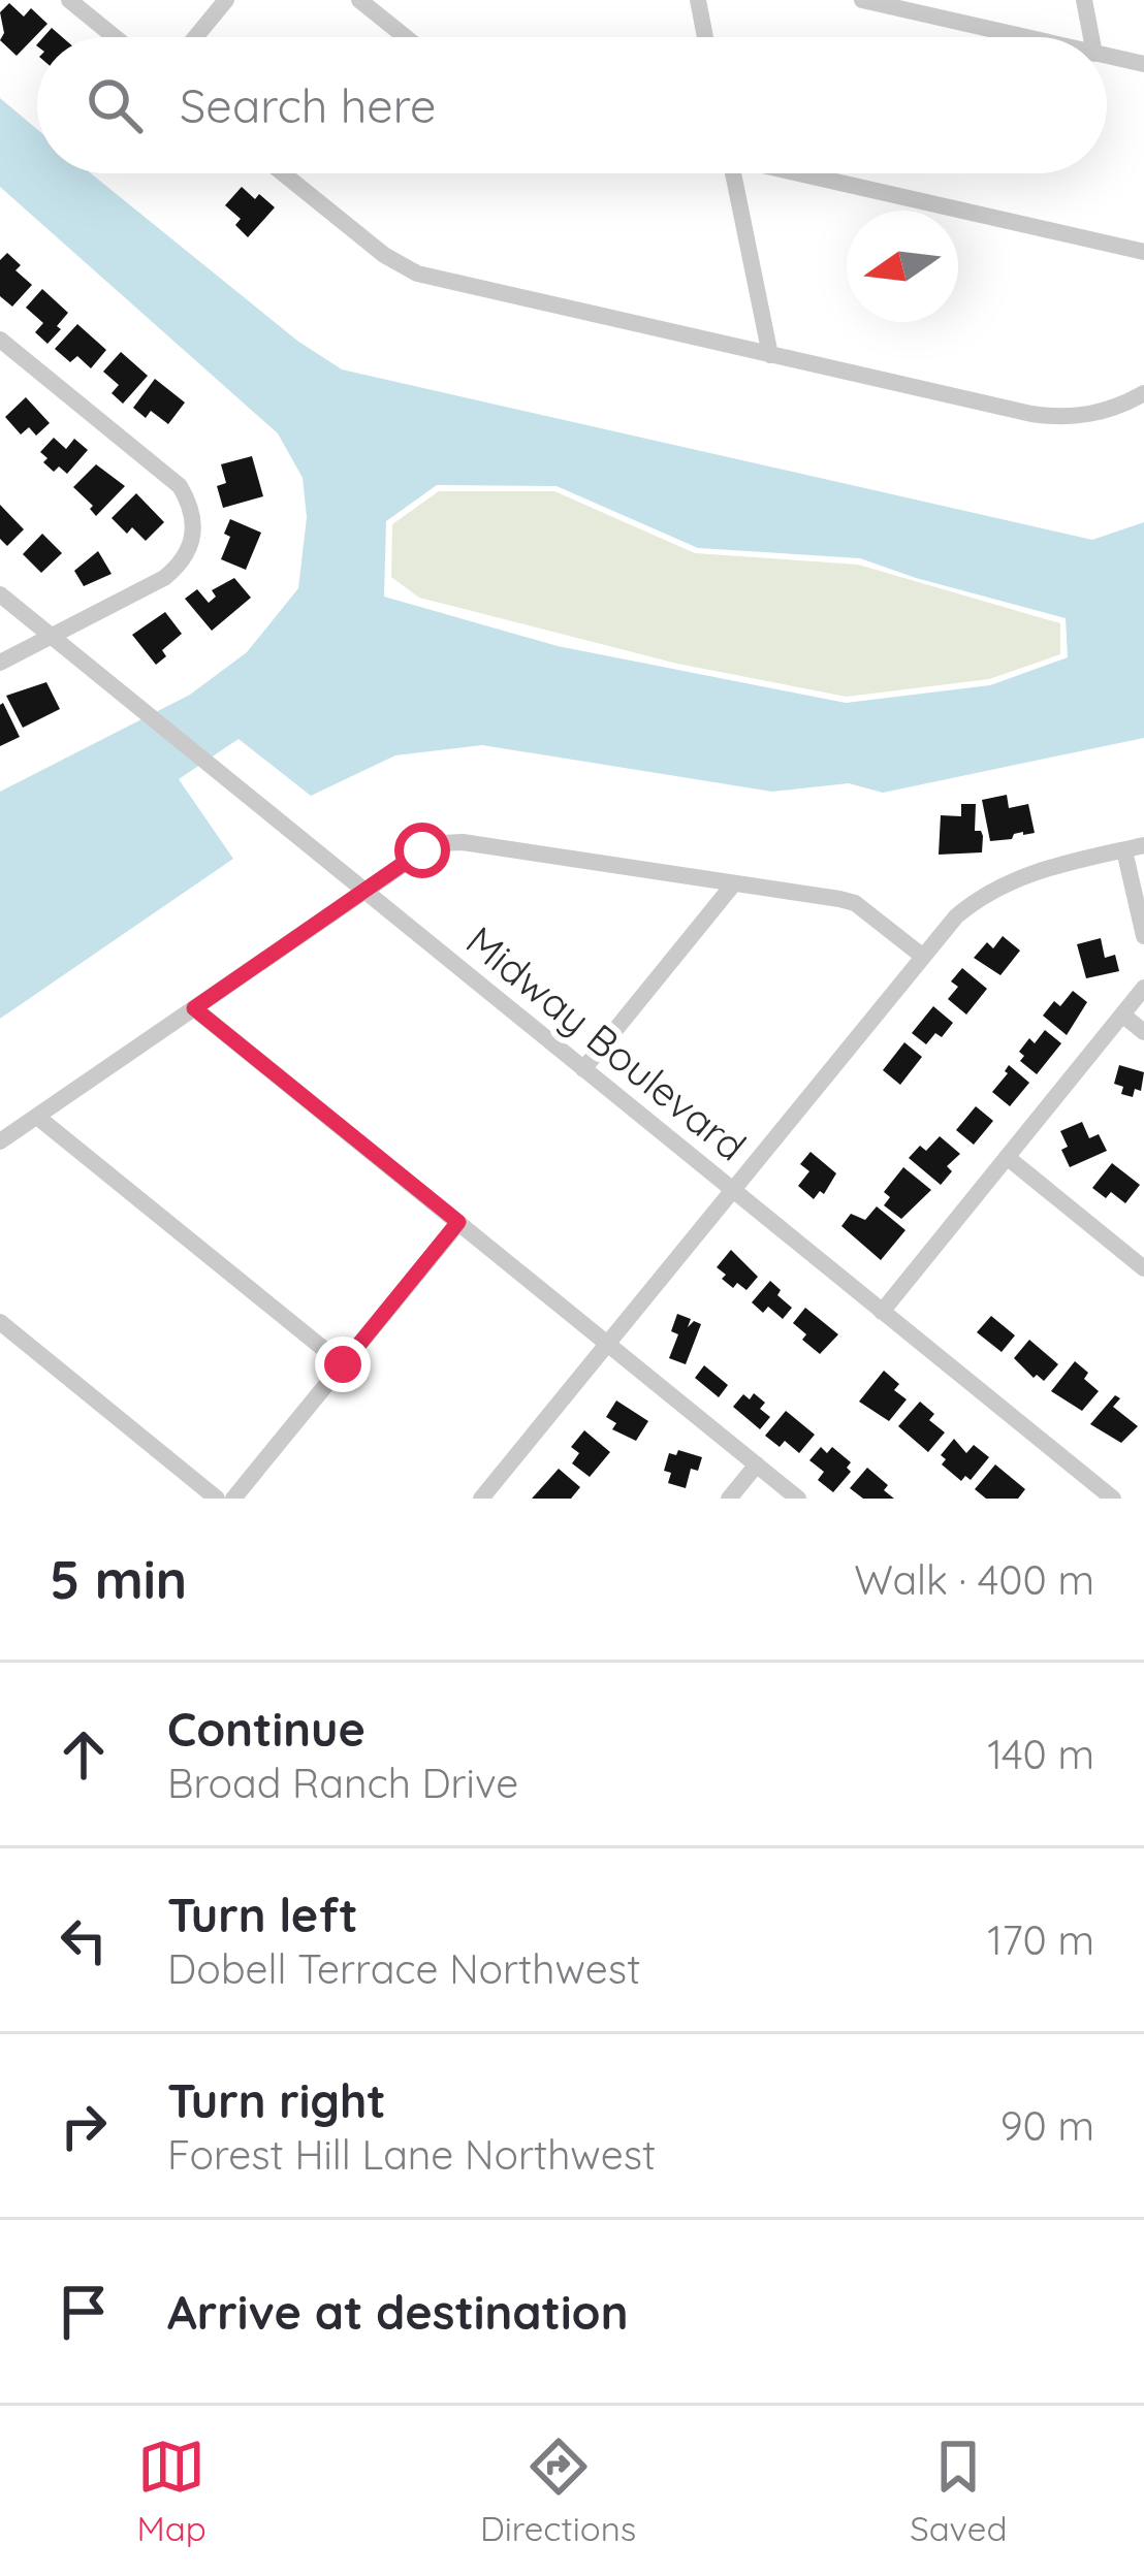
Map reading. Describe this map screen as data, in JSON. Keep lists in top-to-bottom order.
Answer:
{
  "streets": {
    "street": ["Midway Boulevard"]
  },
  "north": "left",
  "page": {
    "search": "Search here",
    "heading": ["5 min", "Walk · 400 m"],
    "list": [
      ["Continue", "Broad Ranch Drive", "140 m"],
      ["Turn left", "Dobell Terrace Northwest", "170 m"],
      ["Turn right", "Forest Hill Lane Northwest", "90 m"],
      "Arrive at destination"
    ],
    "nav": ["Map", "Directions", "Saved"]
  }
}
